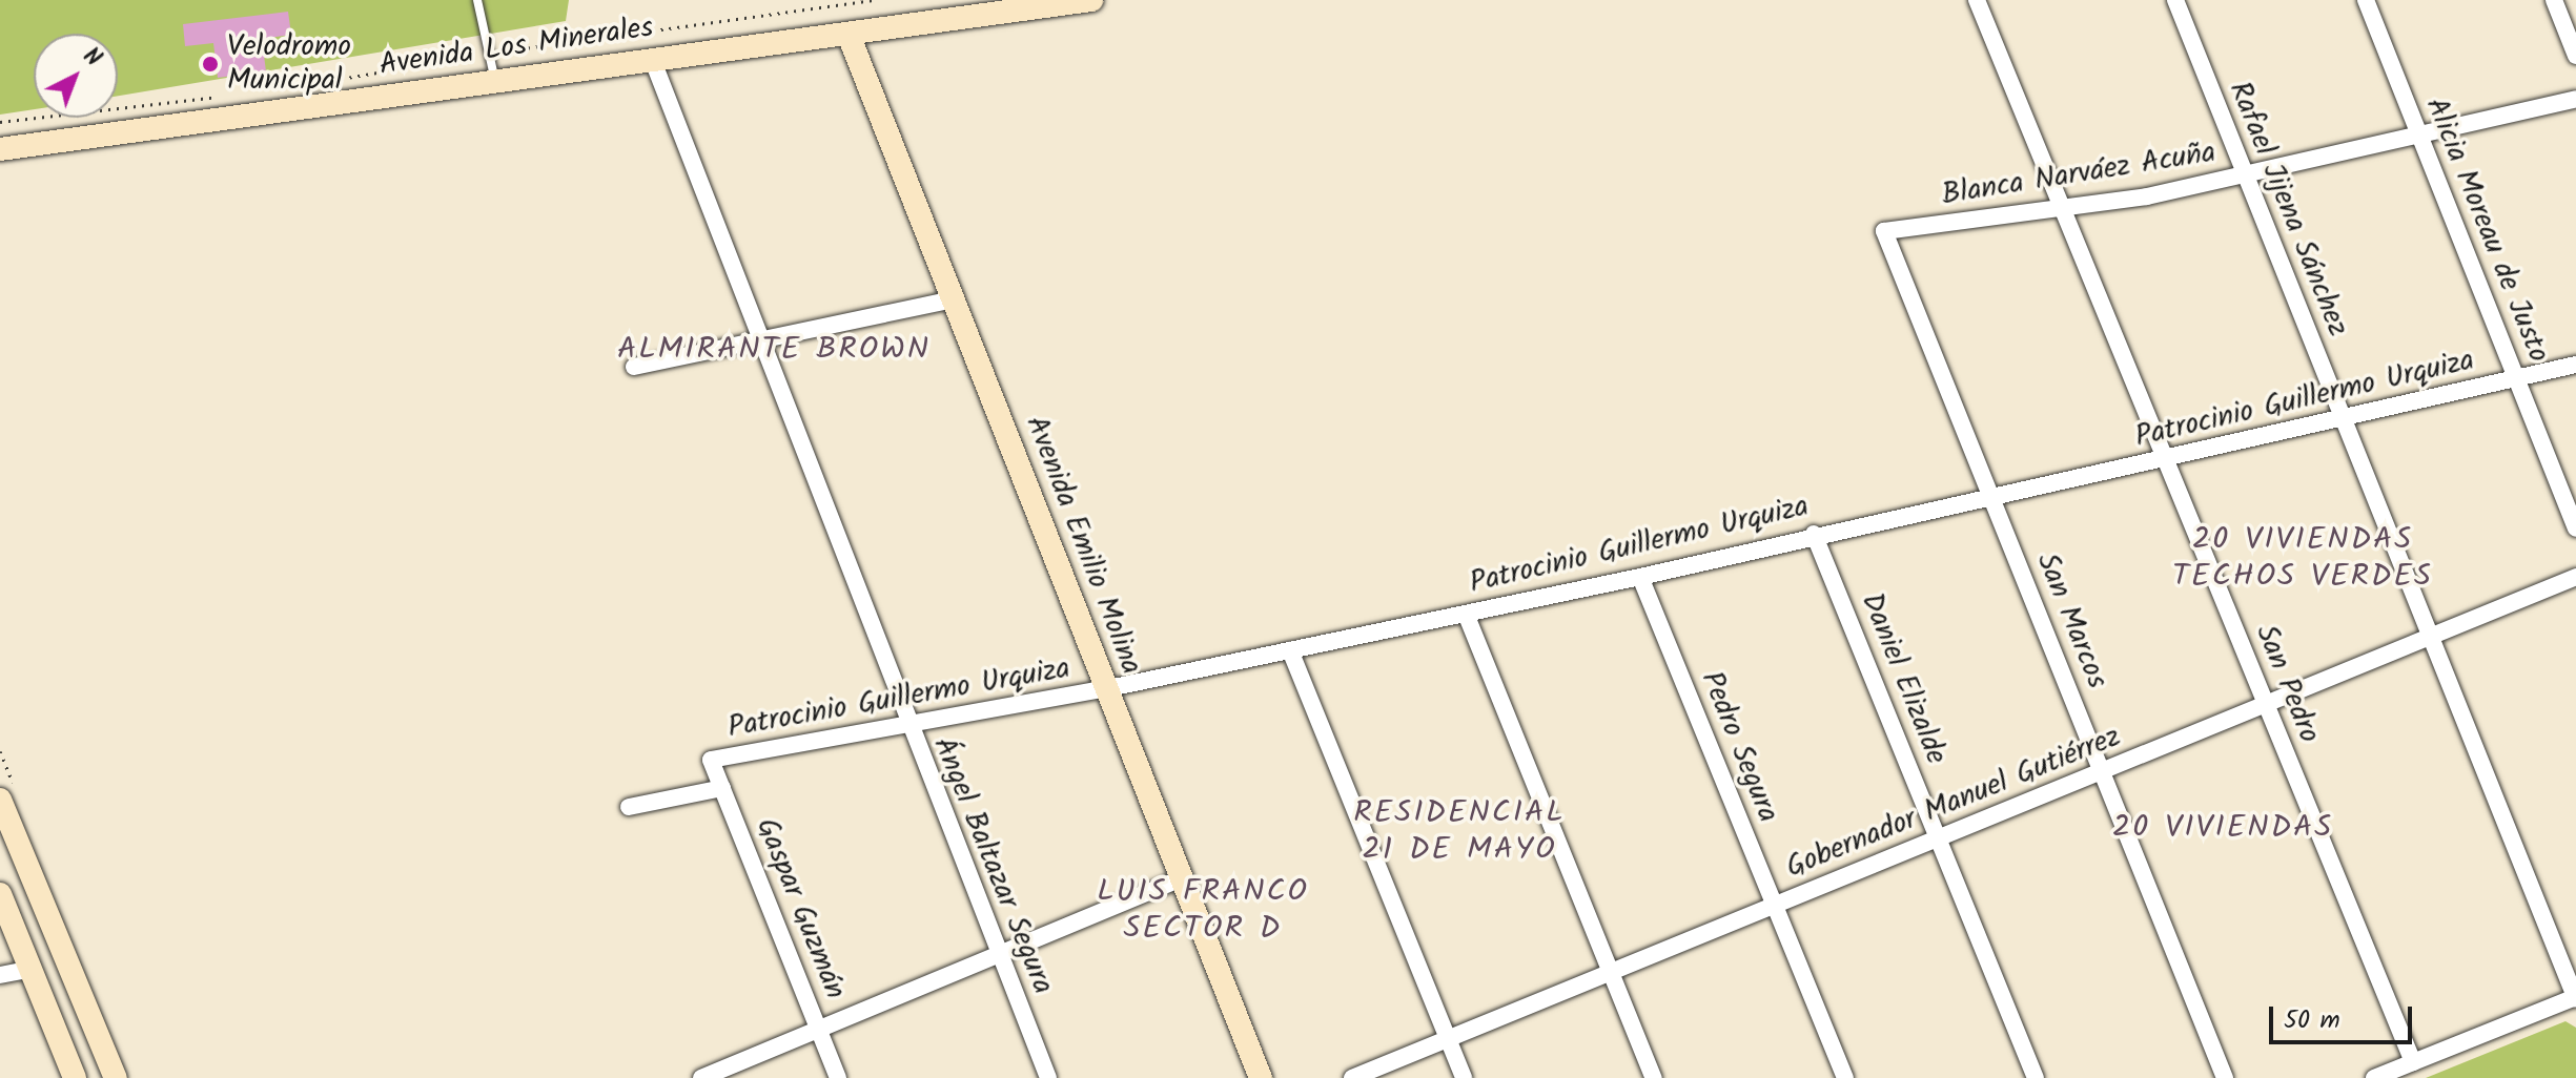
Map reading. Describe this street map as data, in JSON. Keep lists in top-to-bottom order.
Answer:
{
  "streets": {
    "main road": ["Avenida Los Minerales", "Avenida Emilio Molina"],
    "street": [
      "Blanca Narváez Acuña",
      "Rafael Jijena Sánchez",
      "Alicia Moreau de Justo",
      "Patrocinio Guillermo Urquiza",
      "San Marcos",
      "Daniel Elizalde",
      "San Pedro",
      "Pedro Segura",
      "Gobernador Manuel Gutiérrez",
      "Ángel Baltazar Segura",
      "Gaspar Guzmán"
    ]
  },
  "crossings": [
    ["Avenida Los Minerales", "Avenida Emilio Molina"],
    ["Avenida Los Minerales", "Ángel Baltazar Segura"],
    ["Blanca Narváez Acuña", "Rafael Jijena Sánchez"],
    ["Blanca Narváez Acuña", "Alicia Moreau de Justo"],
    ["Blanca Narváez Acuña", "San Marcos"],
    ["Blanca Narváez Acuña", "San Pedro"],
    ["Rafael Jijena Sánchez", "Patrocinio Guillermo Urquiza"],
    ["Rafael Jijena Sánchez", "Gobernador Manuel Gutiérrez"],
    ["Alicia Moreau de Justo", "Patrocinio Guillermo Urquiza"],
    ["Patrocinio Guillermo Urquiza", "Avenida Emilio Molina"],
    ["Patrocinio Guillermo Urquiza", "San Marcos"],
    ["Patrocinio Guillermo Urquiza", "Daniel Elizalde"],
    ["Patrocinio Guillermo Urquiza", "San Pedro"],
    ["Patrocinio Guillermo Urquiza", "Pedro Segura"],
    ["Patrocinio Guillermo Urquiza", "Ángel Baltazar Segura"],
    ["Patrocinio Guillermo Urquiza", "Gaspar Guzmán"],
    ["San Marcos", "Gobernador Manuel Gutiérrez"],
    ["Daniel Elizalde", "Gobernador Manuel Gutiérrez"],
    ["San Pedro", "Gobernador Manuel Gutiérrez"],
    ["Pedro Segura", "Gobernador Manuel Gutiérrez"]
  ],
  "districts": [
    "ALMIRANTE BROWN",
    "20 VIVIENDAS TECHOS VERDES",
    "RESIDENCIAL 21 DE MAYO",
    "20 VIVIENDAS",
    "LUIS FRANCO SECTOR D"
  ],
  "places": ["Velodromo Municipal"],
  "scale_bar": "50 m",
  "north": "top right"
}
